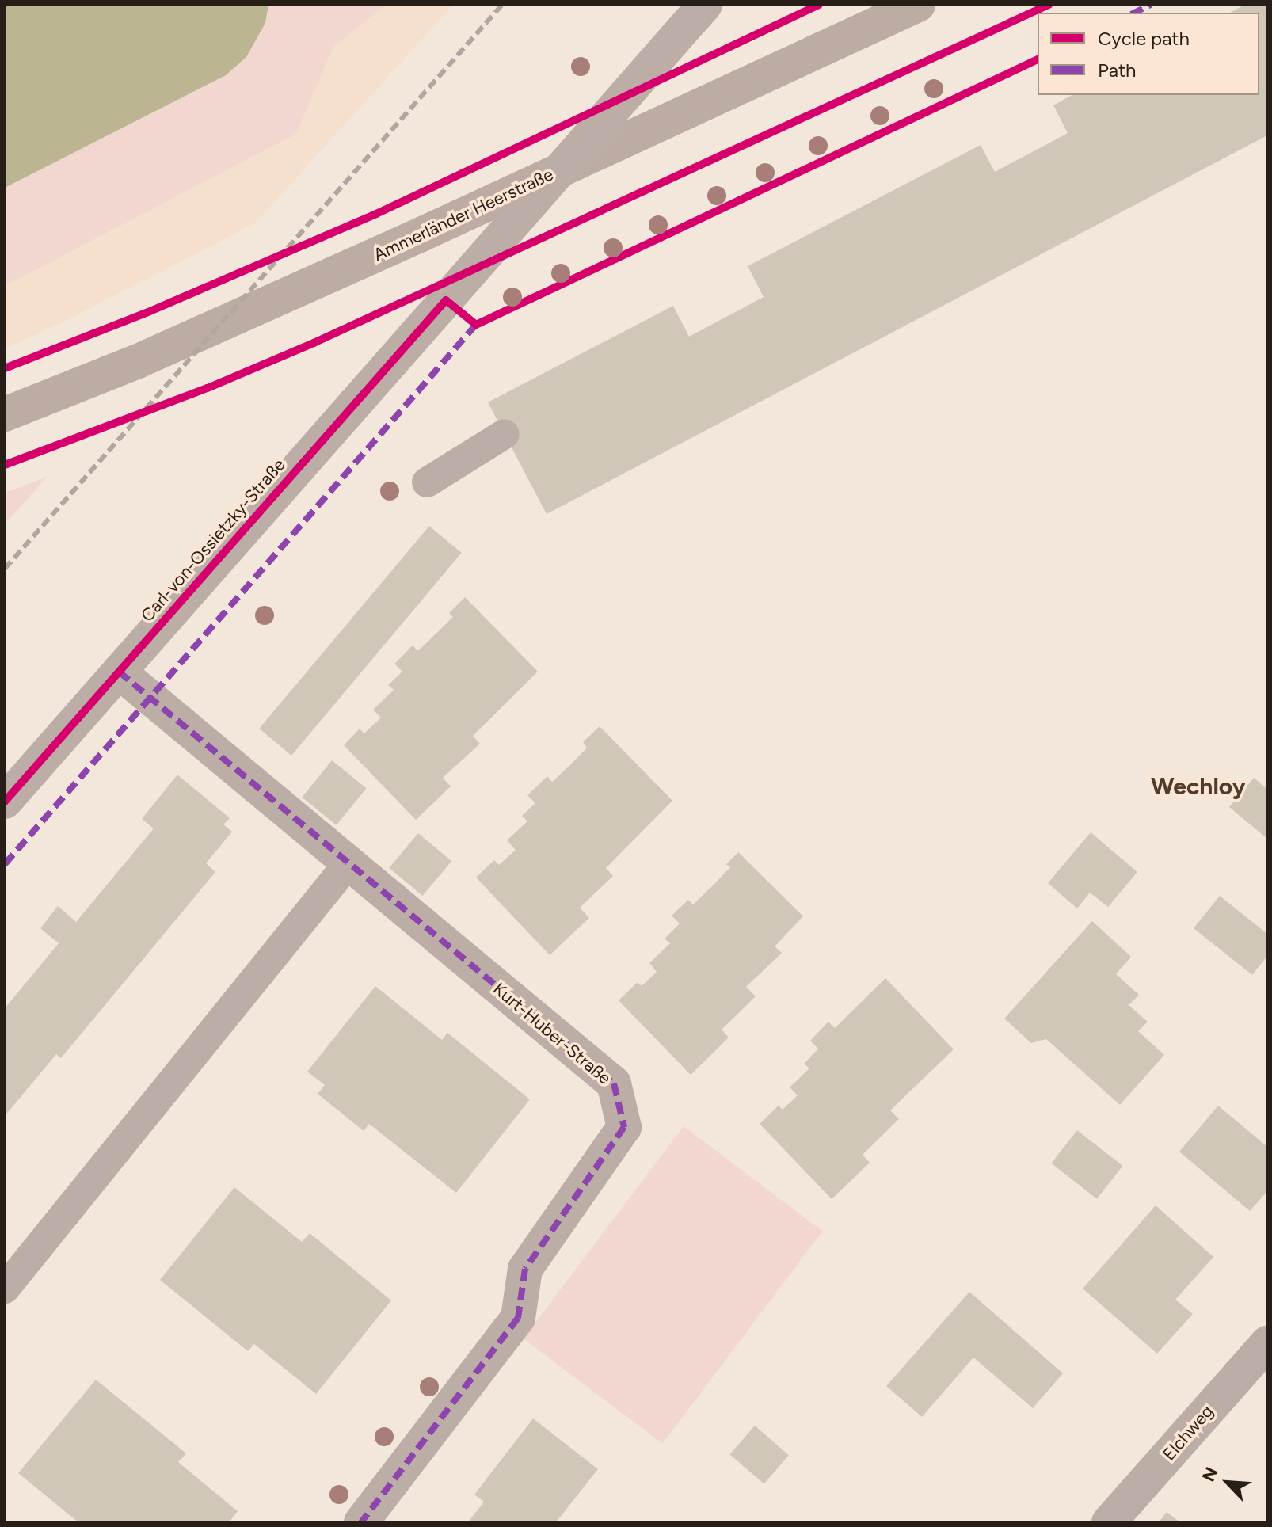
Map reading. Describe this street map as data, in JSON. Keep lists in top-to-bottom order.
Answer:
{
  "streets": {
    "street": [
      "Ammerländer Heerstraße",
      "Carl-von-Ossietzky-Straße",
      "Kurt-Huber-Straße",
      "Elchweg"
    ]
  },
  "crossings": [
    ["Carl-von-Ossietzky-Straße", "Kurt-Huber-Straße"]
  ],
  "districts": ["Wechloy"],
  "legend": ["Cycle path", "Path"],
  "north": "top left"
}
